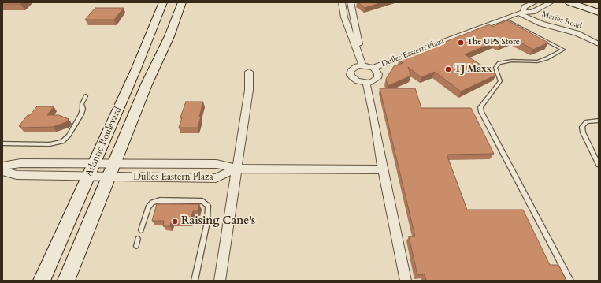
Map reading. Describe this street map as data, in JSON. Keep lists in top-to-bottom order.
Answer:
{
  "streets": {
    "main road": ["Atlantic Boulevard"],
    "street": ["Maries Road", "Dulles Eastern Plaza"]
  },
  "crossings": [
    ["Maries Road", "Dulles Eastern Plaza"],
    ["Dulles Eastern Plaza", "Atlantic Boulevard"]
  ],
  "places": ["The UPS Store", "TJ Maxx", "Raising Cane's"]
}
